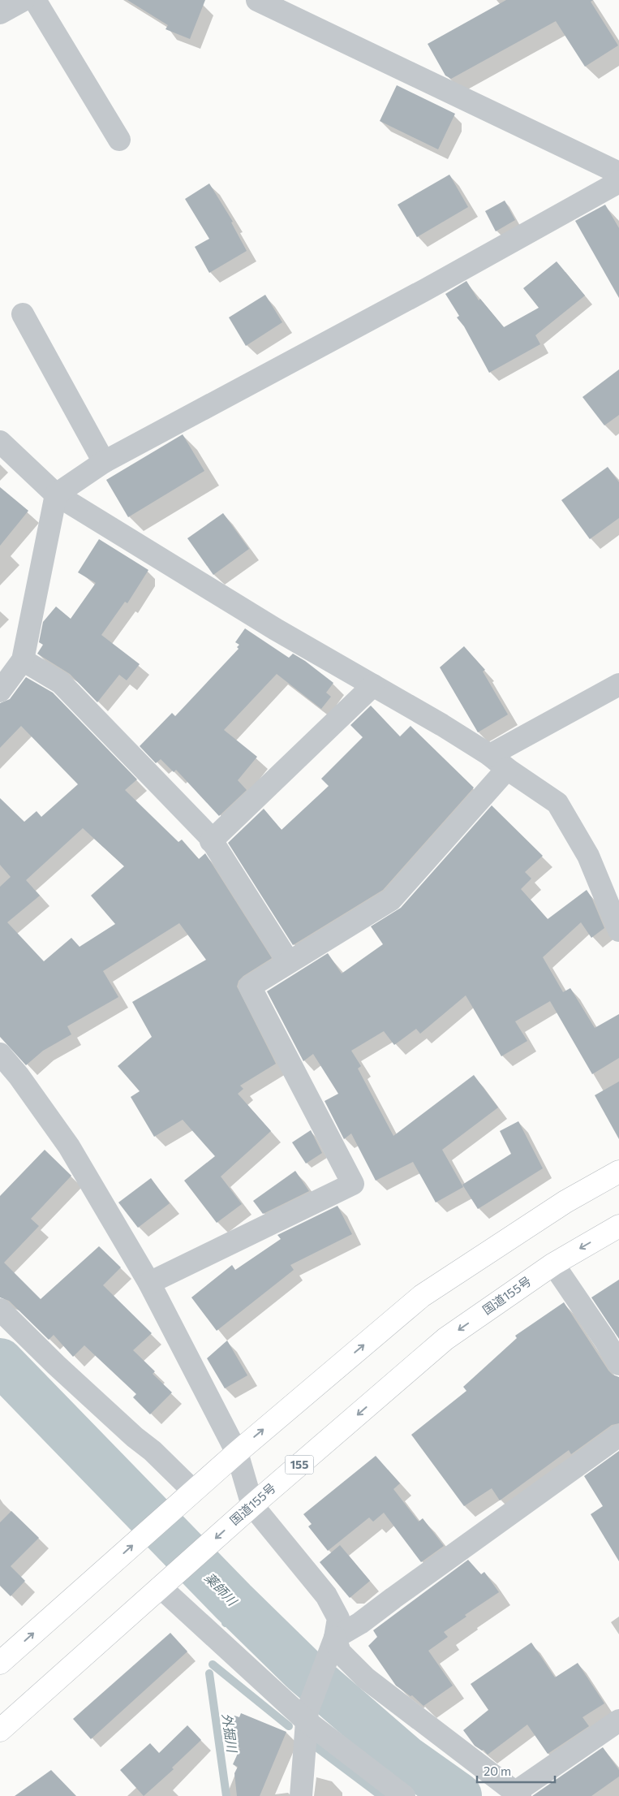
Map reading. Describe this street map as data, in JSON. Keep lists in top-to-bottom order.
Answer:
{
  "streets": {
    "highway": ["国道155号", "155"]
  },
  "water": ["薬師川", "外掘川"],
  "scale_bar": "20 m"
}
